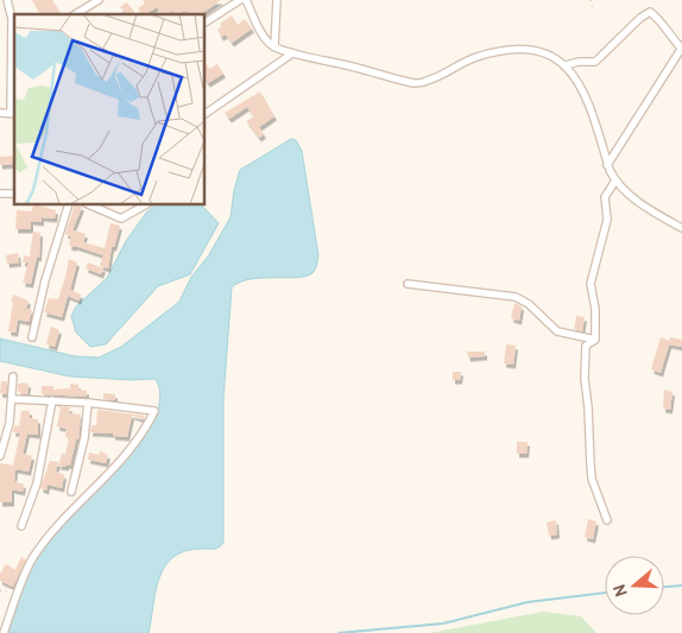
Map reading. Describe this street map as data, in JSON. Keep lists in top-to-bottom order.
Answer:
{
  "north": "left"
}
